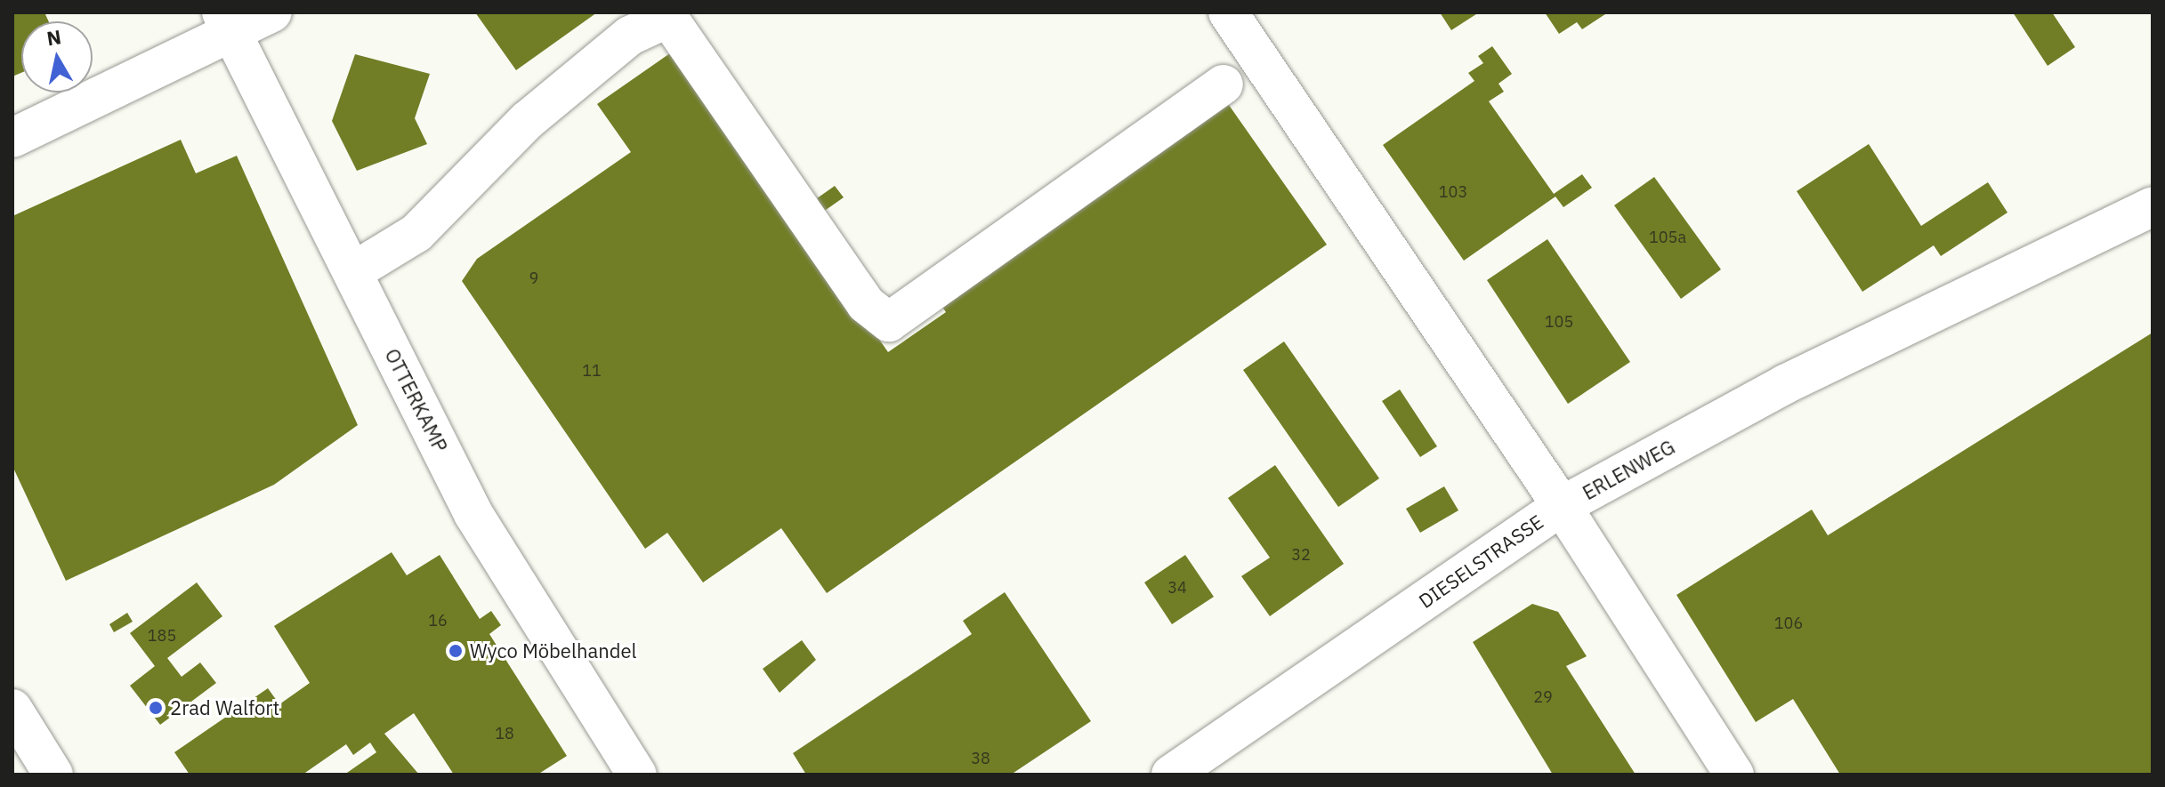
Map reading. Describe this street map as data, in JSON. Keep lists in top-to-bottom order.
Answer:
{
  "streets": {
    "street": ["OTTERKAMP", "ERLENWEG", "DIESELSTRASSE"]
  },
  "crossings": [
    ["ERLENWEG", "DIESELSTRASSE"]
  ],
  "places": ["Wyco Möbelhandel", "2rad Walfort"],
  "house_numbers": [
    "103",
    "105a",
    "9",
    "105",
    "11",
    "32",
    "34",
    "16",
    "106",
    "185",
    "29",
    "18",
    "38"
  ],
  "north": "top"
}
